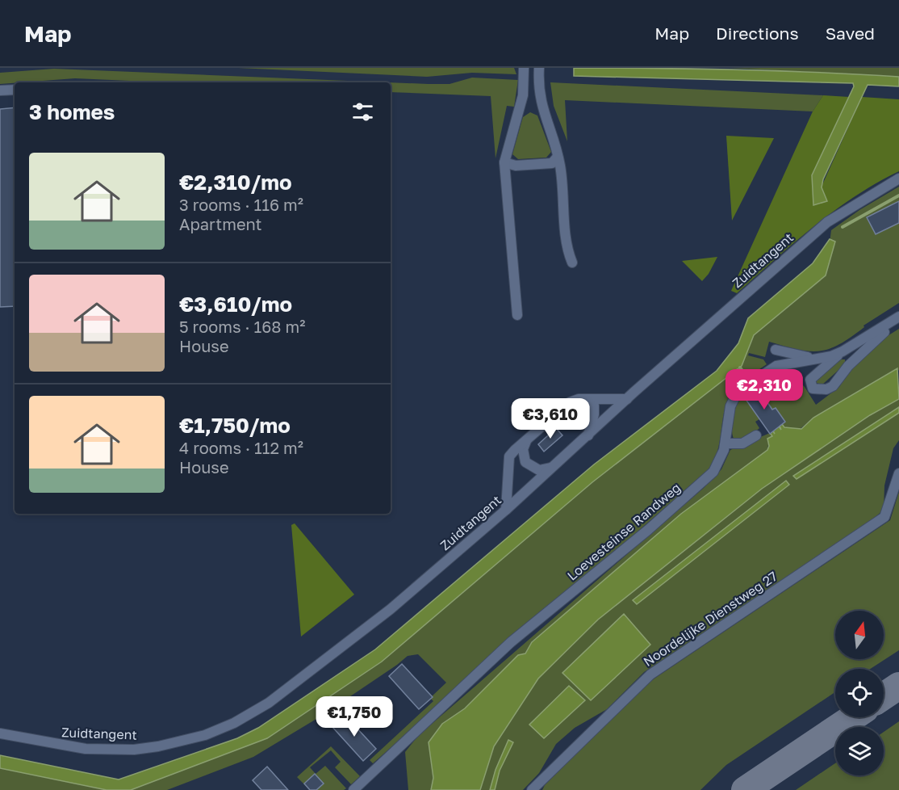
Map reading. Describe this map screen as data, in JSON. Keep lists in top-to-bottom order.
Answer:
{
  "streets": {
    "lane": ["Zuidtangent", "Loevesteinse Randweg", "Noordelijke Dienstweg 27"]
  },
  "north": "top",
  "page": {
    "header": "Map",
    "nav": ["Map", "Directions", "Saved"],
    "heading": "3 homes",
    "list": [
      {
        "name": "€2,310/mo",
        "note": "3 rooms · 116 m² · Apartment"
      },
      {
        "name": "€3,610/mo",
        "note": "5 rooms · 168 m² · House"
      },
      {
        "name": "€1,750/mo",
        "note": "4 rooms · 112 m² · House"
      }
    ],
    "price": ["€2,310", "€3,610", "€1,750"]
  }
}
